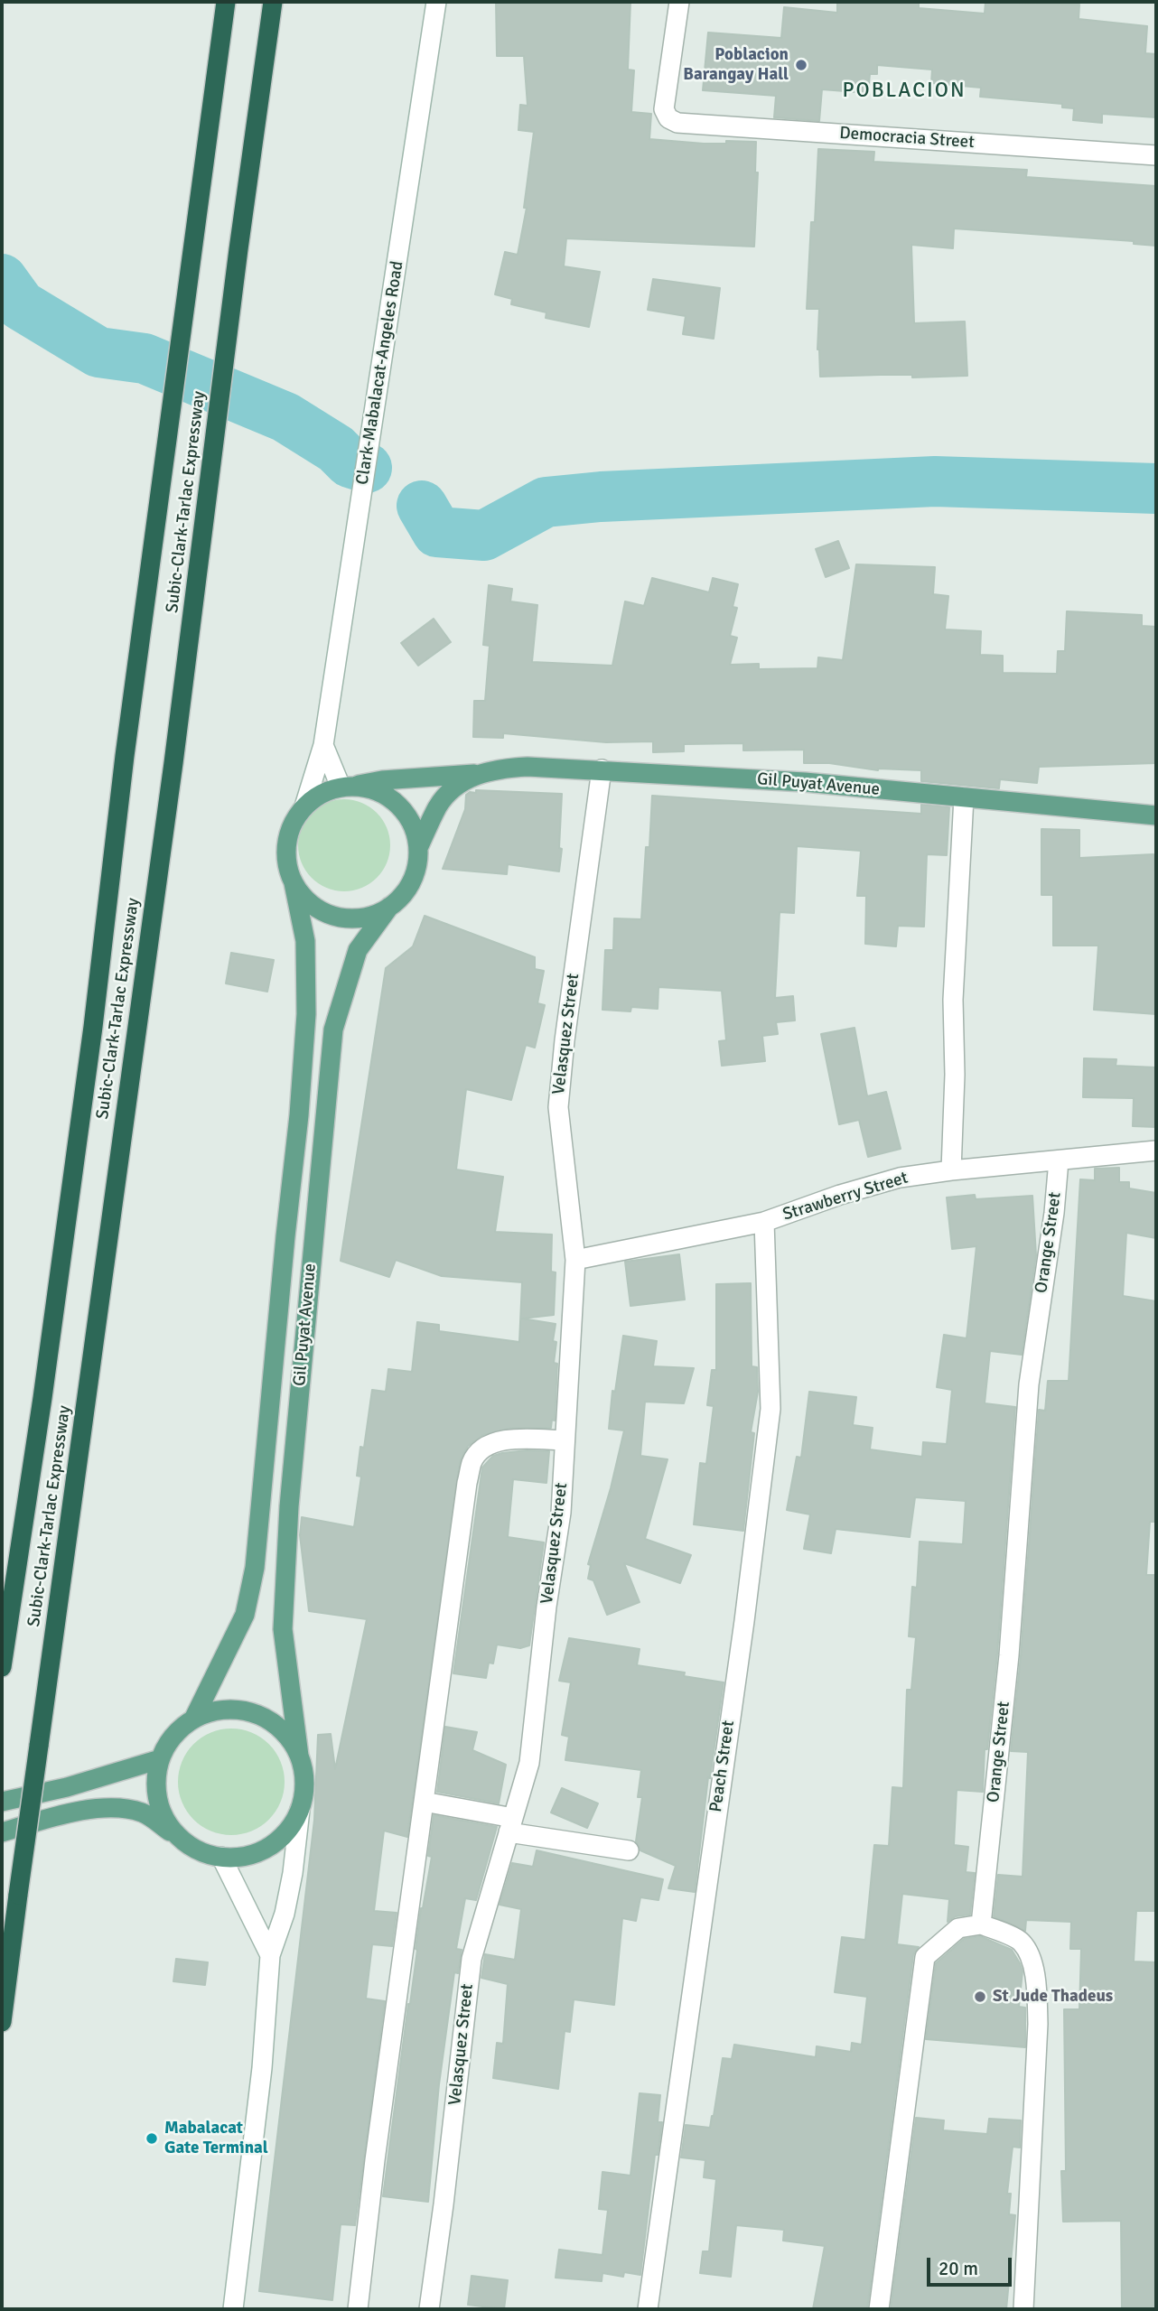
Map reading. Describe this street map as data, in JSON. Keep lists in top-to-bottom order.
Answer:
{
  "streets": {
    "highway": ["Subic-Clark-Tarlac Expressway"],
    "main road": ["Gil Puyat Avenue"],
    "street": [
      "Democracia Street",
      "Clark-Mabalacat-Angeles Road",
      "Velasquez Street",
      "Strawberry Street",
      "Orange Street",
      "Peach Street"
    ]
  },
  "crossings": [
    ["Clark-Mabalacat-Angeles Road", "Gil Puyat Avenue"],
    ["Gil Puyat Avenue", "Velasquez Street"],
    ["Velasquez Street", "Strawberry Street"],
    ["Strawberry Street", "Orange Street"],
    ["Strawberry Street", "Peach Street"]
  ],
  "districts": ["POBLACION"],
  "places": ["Poblacion Barangay Hall", "St Jude Thadeus", "Mabalacat Gate Terminal"],
  "scale_bar": "20 m"
}
